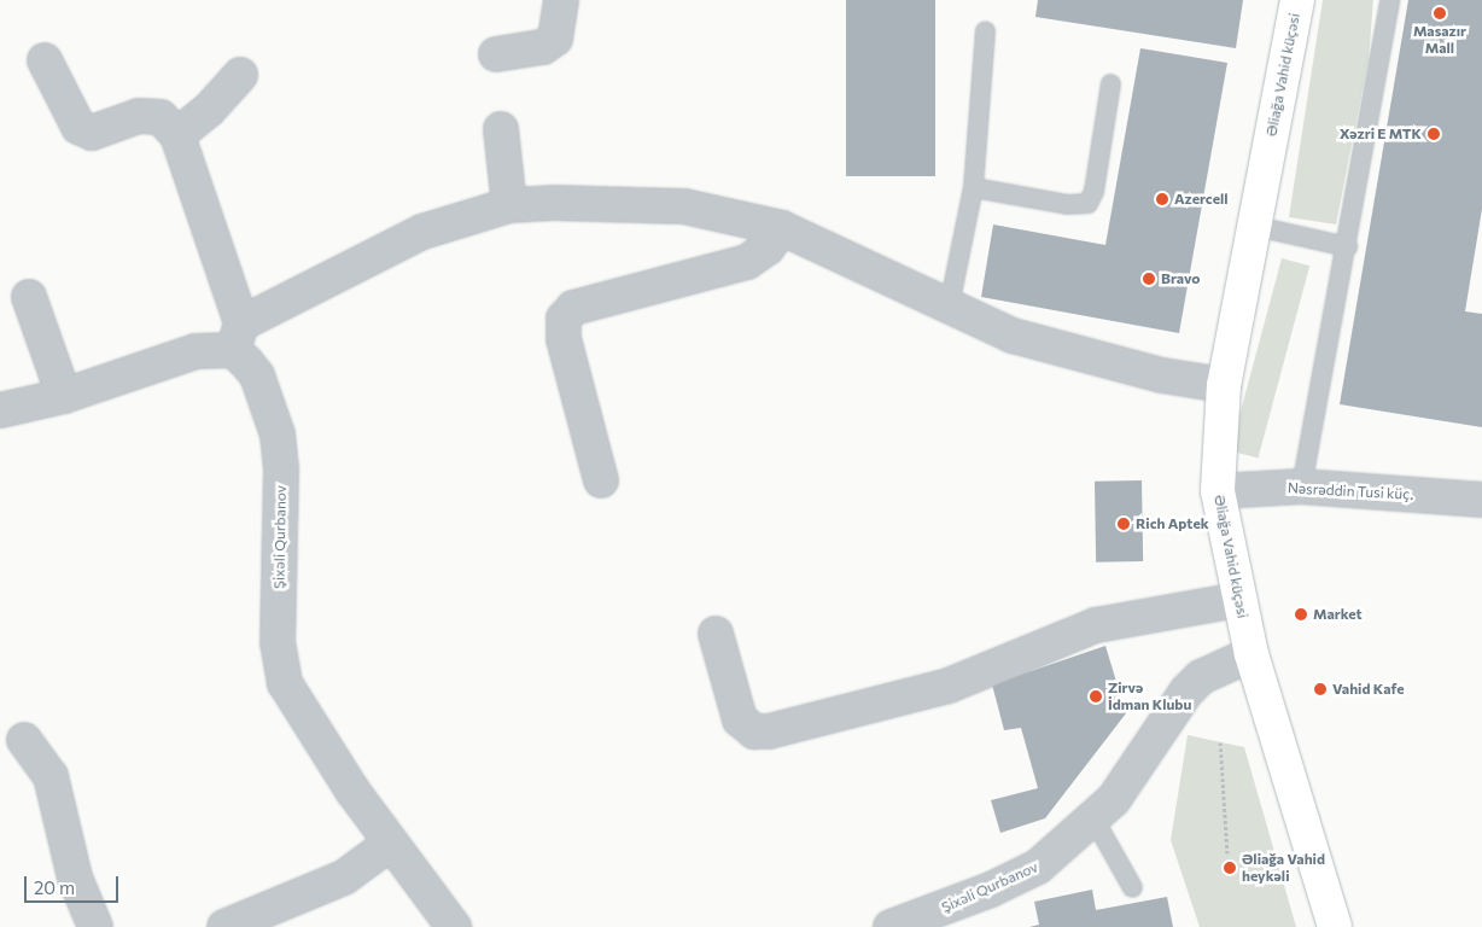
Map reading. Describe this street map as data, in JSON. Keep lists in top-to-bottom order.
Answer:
{
  "streets": {
    "main road": ["Əliağa Vahid küçəsi"],
    "street": ["Nəsrəddin Tusi küç.", "Şixəli Qurbanov"]
  },
  "crossings": [
    ["Əliağa Vahid küçəsi", "Nəsrəddin Tusi küç."],
    ["Əliağa Vahid küçəsi", "Şixəli Qurbanov"]
  ],
  "places": [
    "Masazır Mall",
    "Xəzri E MTK",
    "Azercell",
    "Bravo",
    "Rich Aptek",
    "Market",
    "Vahid Kafe",
    "Zirvə İdman Klubu",
    "Əliağa Vahid heykəli"
  ],
  "scale_bar": "20 m"
}
